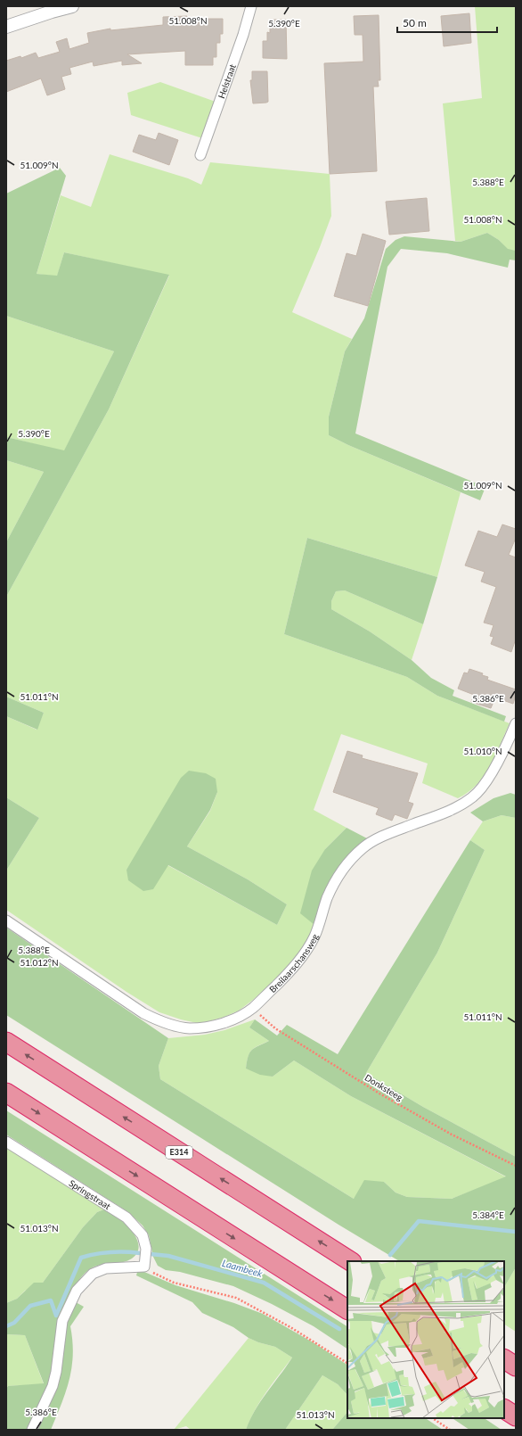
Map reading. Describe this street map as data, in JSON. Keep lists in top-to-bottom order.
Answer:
{
  "streets": {
    "highway": ["E314"],
    "street": ["Helstraat", "Breilaarschansweg", "Springstraat"],
    "path": ["Donksteeg"]
  },
  "crossings": [
    ["Breilaarschansweg", "Donksteeg"]
  ],
  "water": ["Laambeek"],
  "scale_bar": "50 m",
  "coordinates": [
    "51.008°N",
    "5.390°E",
    "51.009°N",
    "5.388°E",
    "51.011°N",
    "5.386°E",
    "51.010°N",
    "51.012°N",
    "5.384°E",
    "51.013°N"
  ]
}
